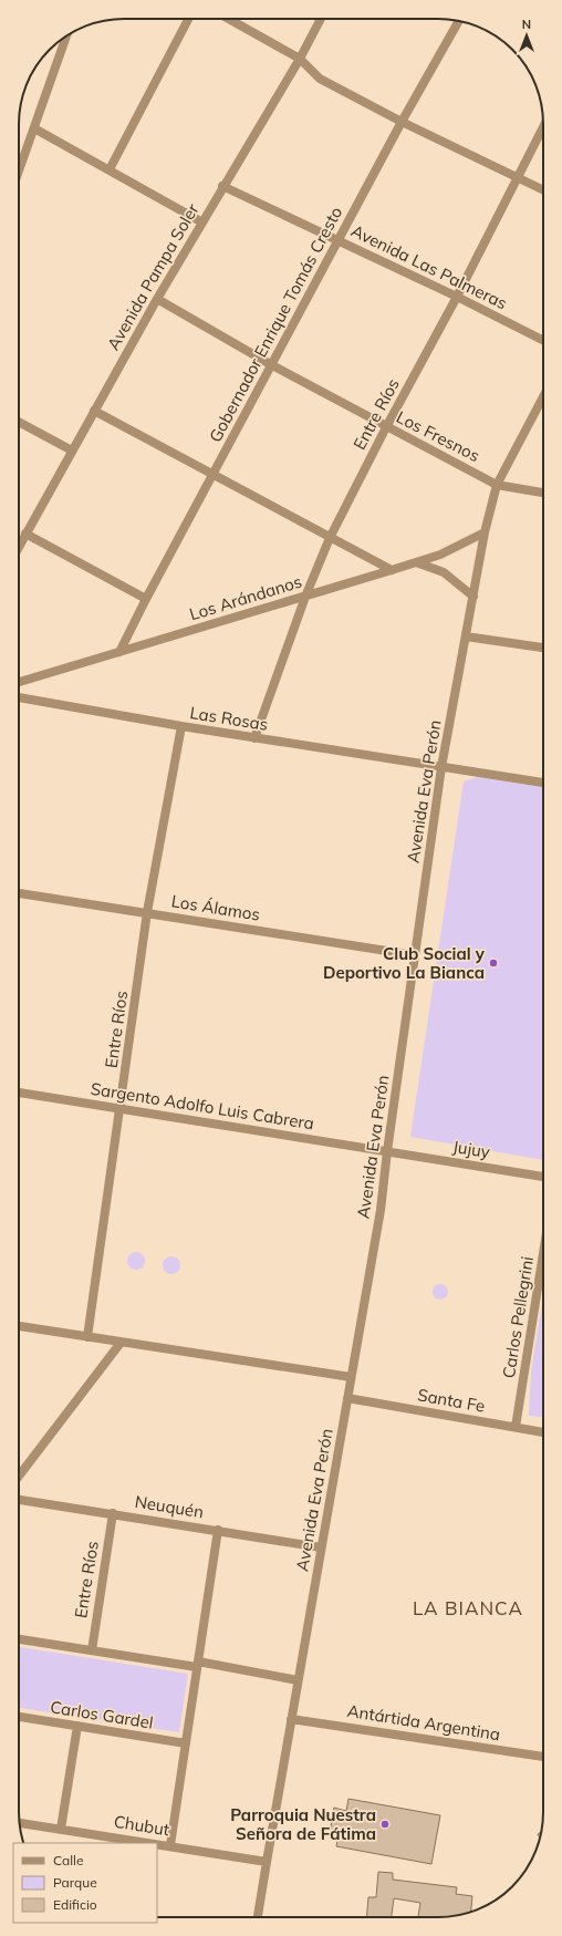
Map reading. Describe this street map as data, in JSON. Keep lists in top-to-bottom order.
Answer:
{
  "streets": {
    "street": [
      "Avenida Las Palmeras",
      "Avenida Pampa Soler",
      "Gobernador Enrique Tomás Cresto",
      "Entre Ríos",
      "Los Fresnos",
      "Los Arándanos",
      "Las Rosas",
      "Avenida Eva Perón",
      "Los Álamos",
      "Sargento Adolfo Luis Cabrera",
      "Jujuy",
      "Carlos Pellegrini",
      "Santa Fe",
      "Neuquén",
      "Carlos Gardel",
      "Antártida Argentina",
      "Chubut"
    ]
  },
  "crossings": [
    ["Avenida Las Palmeras", "Avenida Pampa Soler"],
    ["Avenida Las Palmeras", "Gobernador Enrique Tomás Cresto"],
    ["Avenida Las Palmeras", "Entre Ríos"],
    ["Avenida Pampa Soler", "Los Fresnos"],
    ["Gobernador Enrique Tomás Cresto", "Los Fresnos"],
    ["Gobernador Enrique Tomás Cresto", "Los Arándanos"],
    ["Entre Ríos", "Los Fresnos"],
    ["Entre Ríos", "Los Arándanos"],
    ["Entre Ríos", "Las Rosas"],
    ["Entre Ríos", "Los Álamos"],
    ["Entre Ríos", "Sargento Adolfo Luis Cabrera"],
    ["Entre Ríos", "Neuquén"],
    ["Los Fresnos", "Avenida Eva Perón"],
    ["Los Arándanos", "Avenida Eva Perón"],
    ["Las Rosas", "Avenida Eva Perón"],
    ["Avenida Eva Perón", "Los Álamos"],
    ["Avenida Eva Perón", "Sargento Adolfo Luis Cabrera"],
    ["Avenida Eva Perón", "Jujuy"],
    ["Avenida Eva Perón", "Santa Fe"],
    ["Avenida Eva Perón", "Neuquén"],
    ["Avenida Eva Perón", "Antártida Argentina"],
    ["Avenida Eva Perón", "Chubut"],
    ["Sargento Adolfo Luis Cabrera", "Jujuy"],
    ["Carlos Pellegrini", "Santa Fe"]
  ],
  "districts": ["LA BIANCA"],
  "places": ["Club Social y Deportivo La Bianca", "Parroquia Nuestra Señora de Fátima"],
  "legend": ["Calle", "Parque", "Edificio"],
  "north": "top"
}
